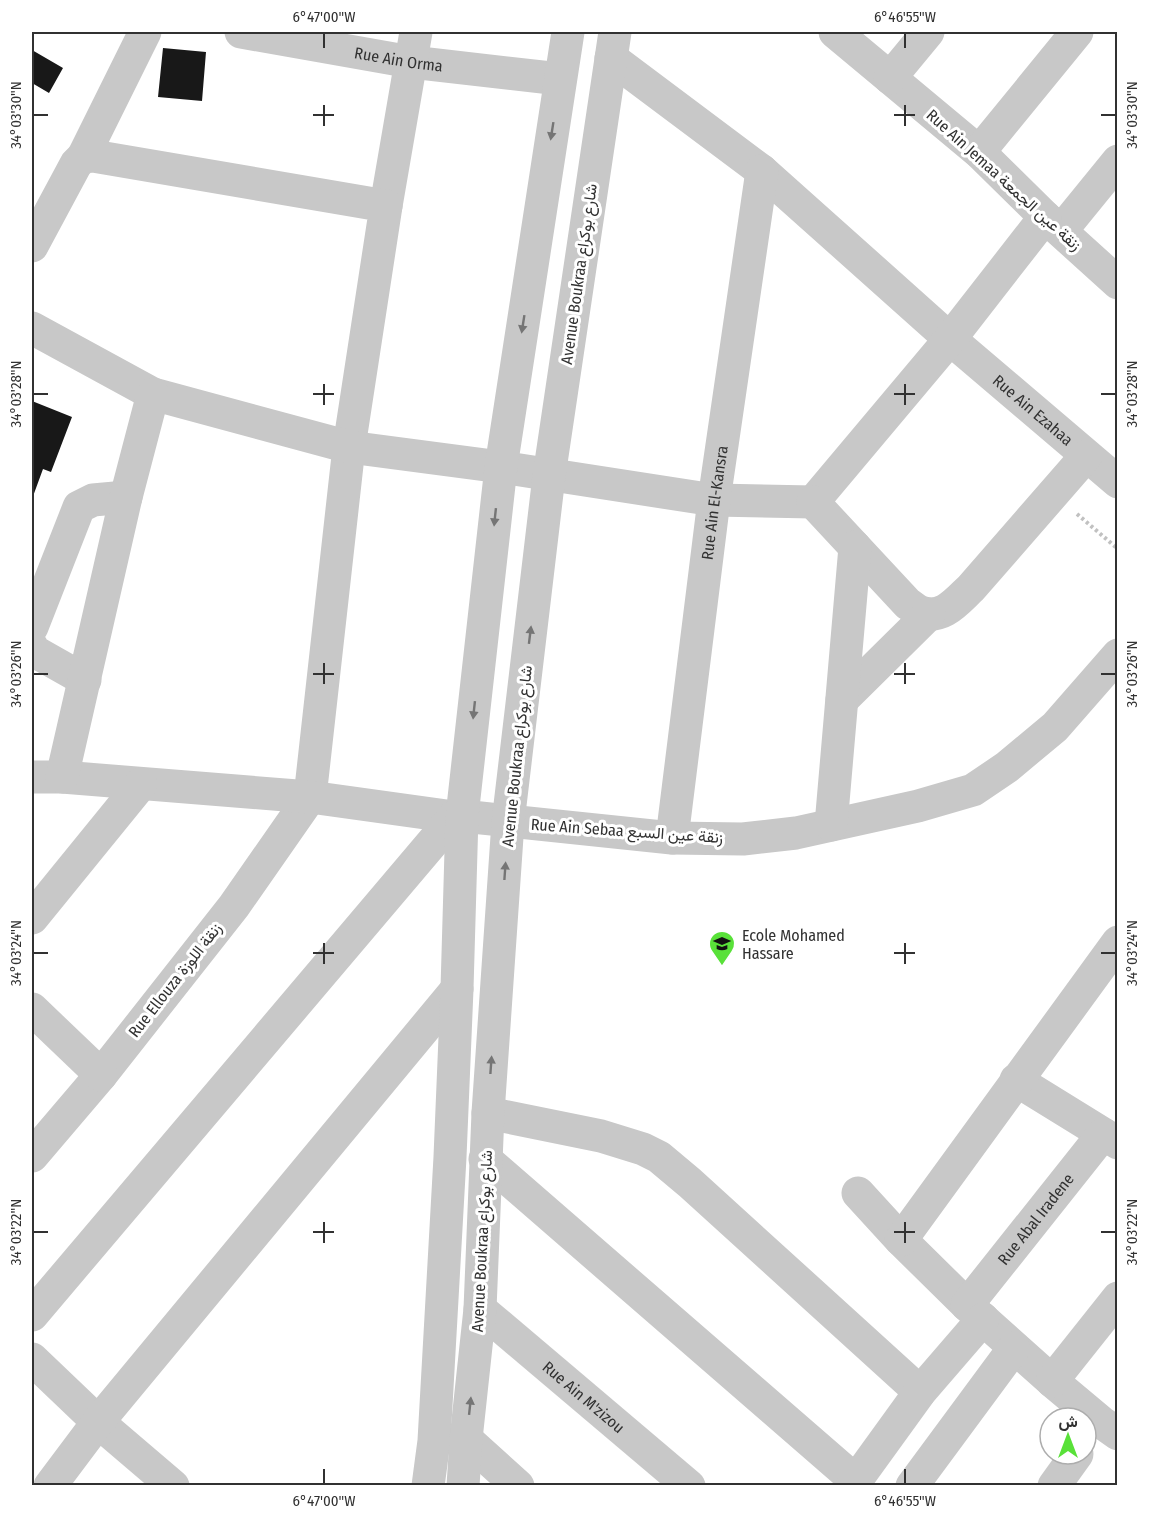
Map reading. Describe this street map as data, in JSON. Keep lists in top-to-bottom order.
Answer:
{
  "streets": {
    "street": [
      "Rue Ain Orma",
      "Rue Ain Jemaa زنقة عين الجمعة",
      "Avenue Boukraa شارع بوكراع",
      "Rue Ain Ezahaa",
      "Rue Ain El-Kansra",
      "Rue Ain Sebaa زنقة عين السبع",
      "Rue Ellouza زنقة اللوزة",
      "Rue Abal Iradene",
      "Rue Ain M'zizou"
    ]
  },
  "crossings": [
    ["Avenue Boukraa شارع بوكراع", "Rue Ain Ezahaa"],
    ["Avenue Boukraa شارع بوكراع", "Rue Ain Sebaa زنقة عين السبع"],
    ["Avenue Boukraa شارع بوكراع", "Rue Ain M'zizou"],
    ["Rue Ain Ezahaa", "Rue Ain El-Kansra"],
    ["Rue Ain El-Kansra", "Rue Ain Sebaa زنقة عين السبع"],
    ["Rue Ain Sebaa زنقة عين السبع", "Rue Ellouza زنقة اللوزة"]
  ],
  "places": {
    "school or university": ["Ecole Mohamed Hassare"]
  },
  "north": "top",
  "coordinates": [
    "6°47'00\"W",
    "6°46'55\"W",
    "34°03'30\"N",
    "34°03'28\"N",
    "34°03'26\"N",
    "34°03'24\"N",
    "34°03'22\"N"
  ]
}
